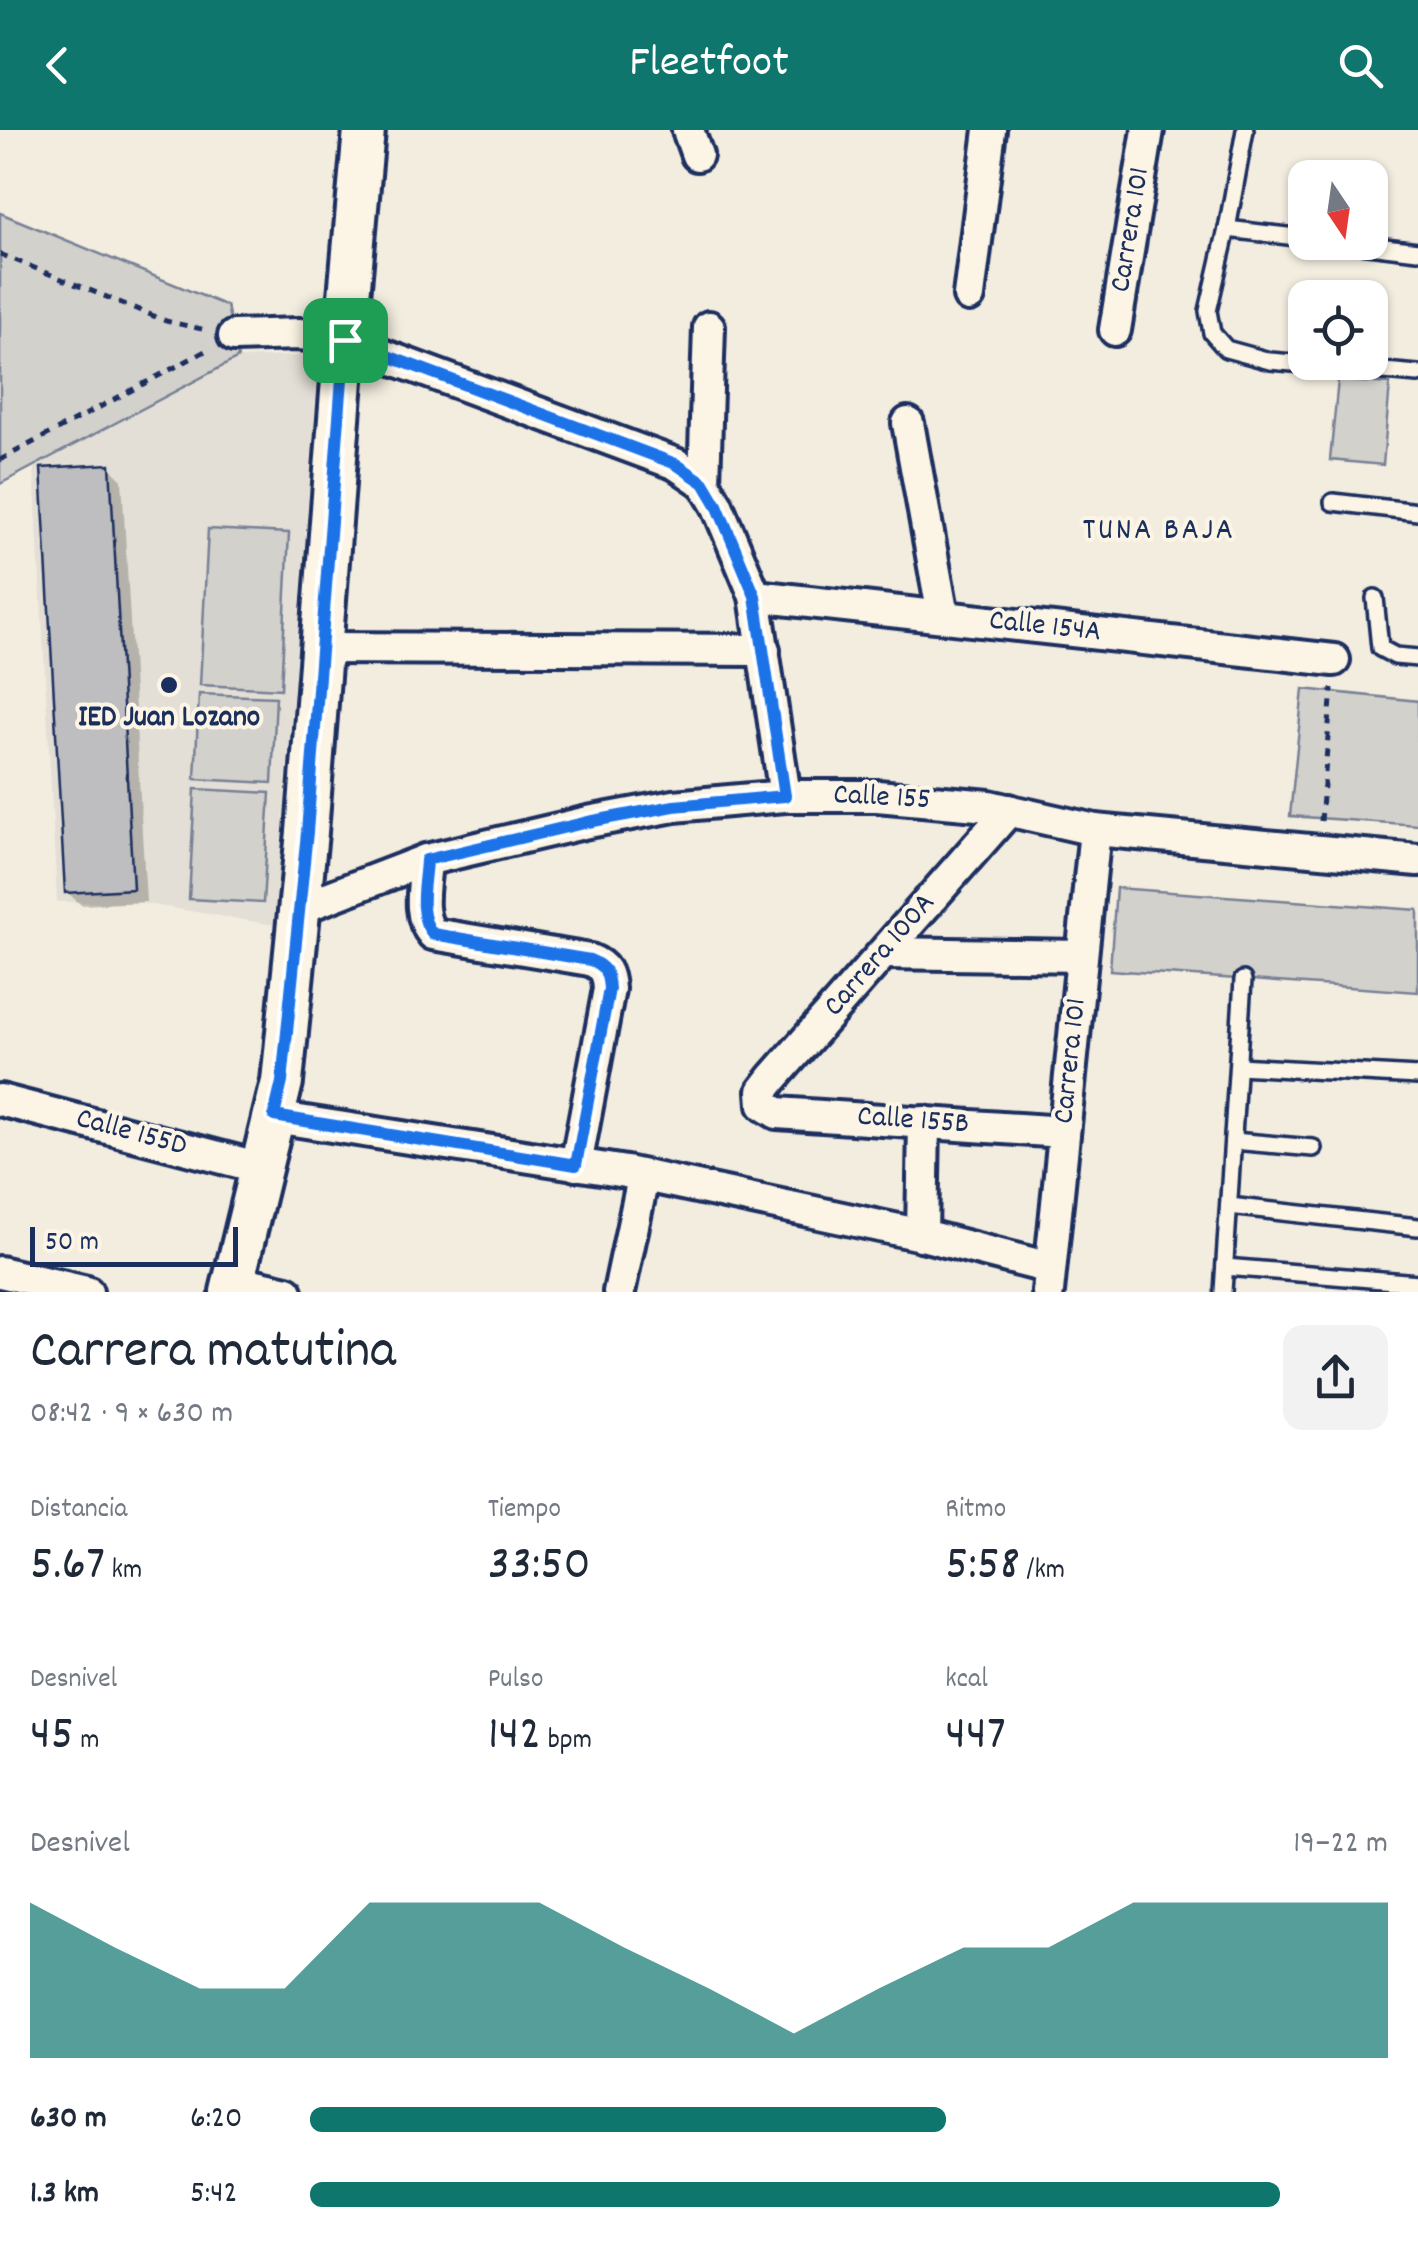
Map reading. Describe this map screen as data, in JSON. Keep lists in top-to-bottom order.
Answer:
{
  "streets": {
    "street": [
      "Carrera 101",
      "Calle 154A",
      "Calle 155",
      "Carrera 100A",
      "Calle 155B",
      "Calle 155D"
    ]
  },
  "crossings": [
    ["Carrera 101", "Calle 155"],
    ["Carrera 101", "Calle 155B"],
    ["Calle 155", "Carrera 100A"],
    ["Carrera 100A", "Calle 155B"]
  ],
  "districts": ["TUNA BAJA"],
  "places": ["IED Juan Lozano"],
  "scale_bar": "50 m",
  "north": "bottom",
  "page": {
    "header": "Fleetfoot",
    "scale": "50 m",
    "heading": ["Carrera matutina", "08:42 · 9 × 630 m"],
    "stats": [
      ["Distancia", "5.67 km"],
      ["Tiempo", "33:50"],
      ["Ritmo", "5:58 /km"],
      ["Desnivel", "45 m"],
      ["Pulso", "142 bpm"],
      ["kcal", "447"]
    ],
    "chart": ["Desnivel", "19–22 m"],
    "list": [
      {
        "name": "630 m",
        "note": "6:20"
      },
      {
        "name": "1.3 km",
        "note": "5:42"
      }
    ]
  }
}
